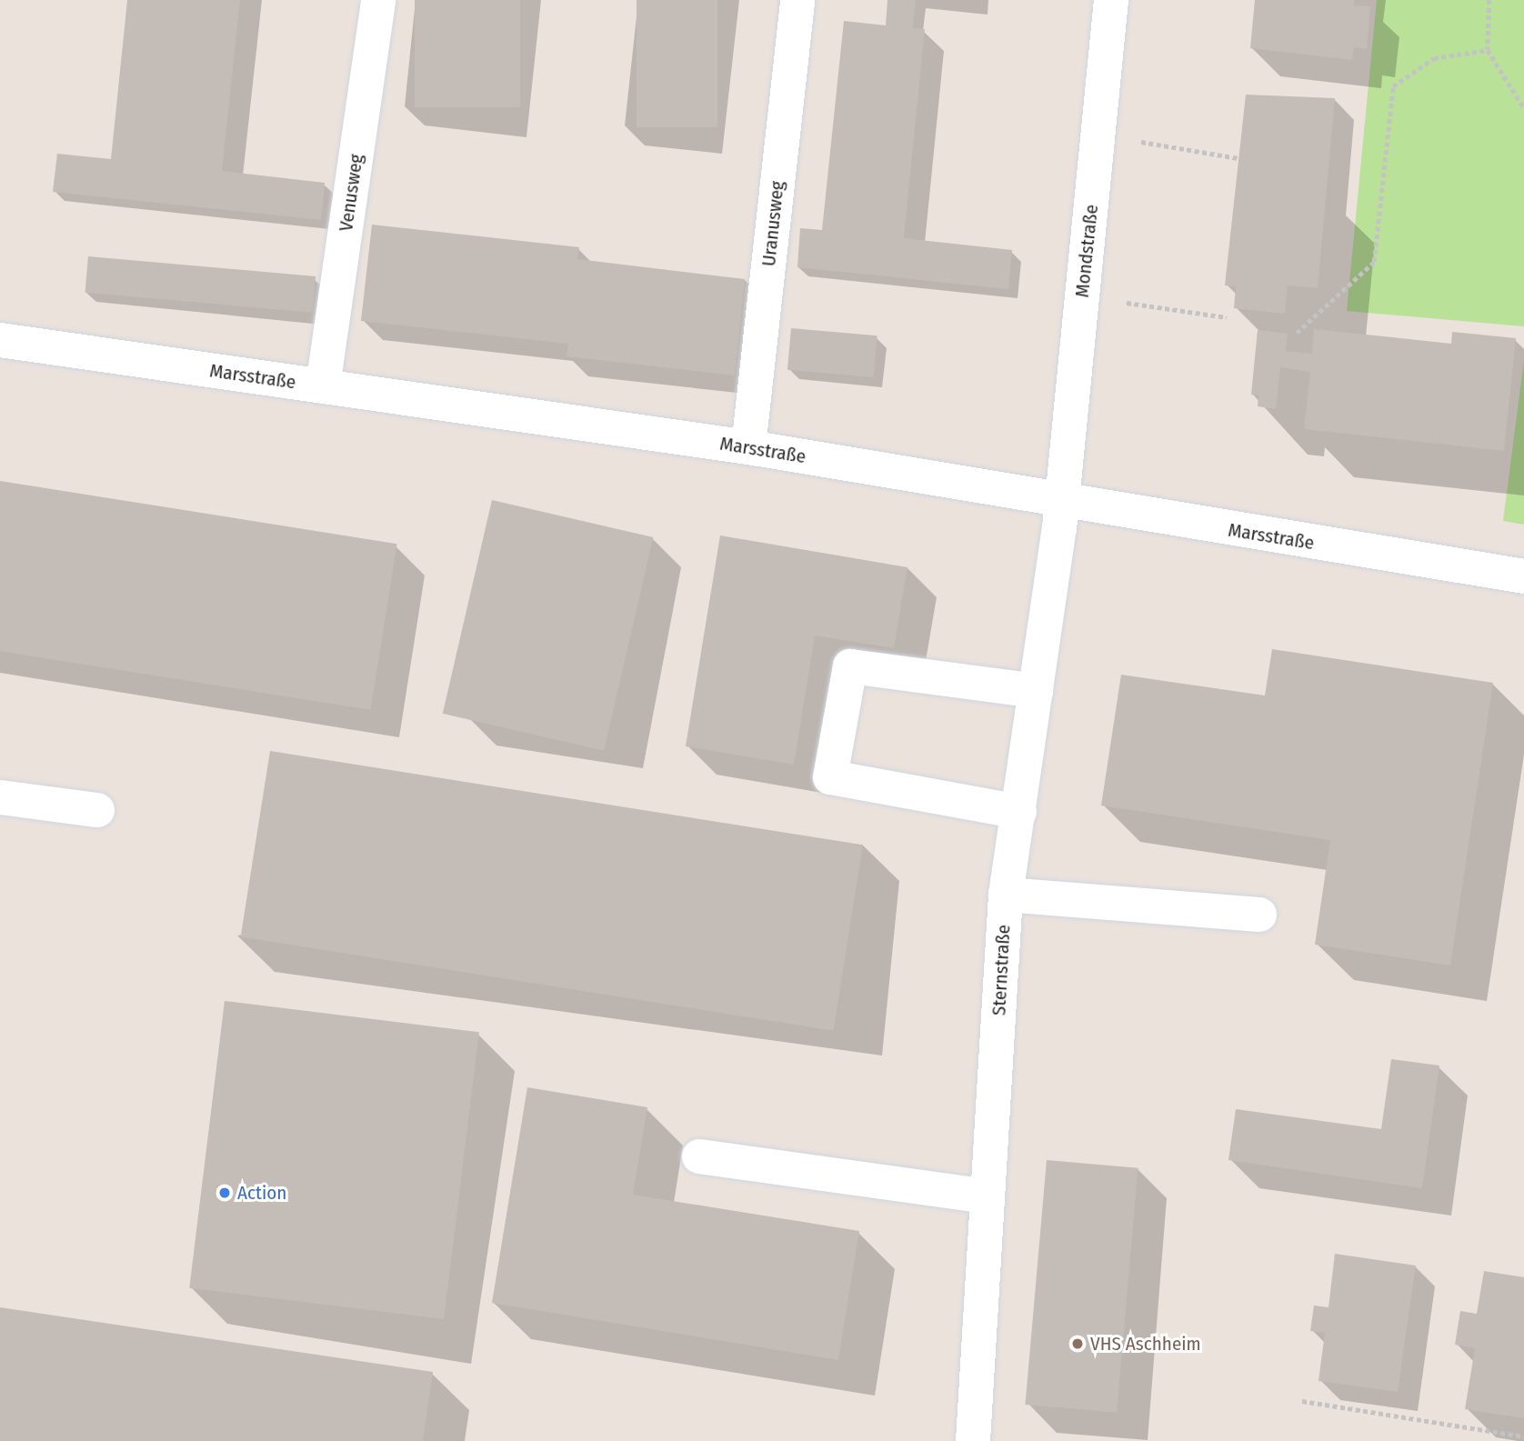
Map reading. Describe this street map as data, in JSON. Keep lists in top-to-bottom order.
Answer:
{
  "streets": {
    "street": [
      "Venusweg",
      "Uranusweg",
      "Mondstraße",
      "Marsstraße",
      "Sternstraße"
    ]
  },
  "crossings": [
    ["Venusweg", "Marsstraße"],
    ["Uranusweg", "Marsstraße"],
    ["Mondstraße", "Marsstraße"],
    ["Mondstraße", "Sternstraße"],
    ["Marsstraße", "Sternstraße"]
  ],
  "places": ["Action", "VHS Aschheim"]
}
